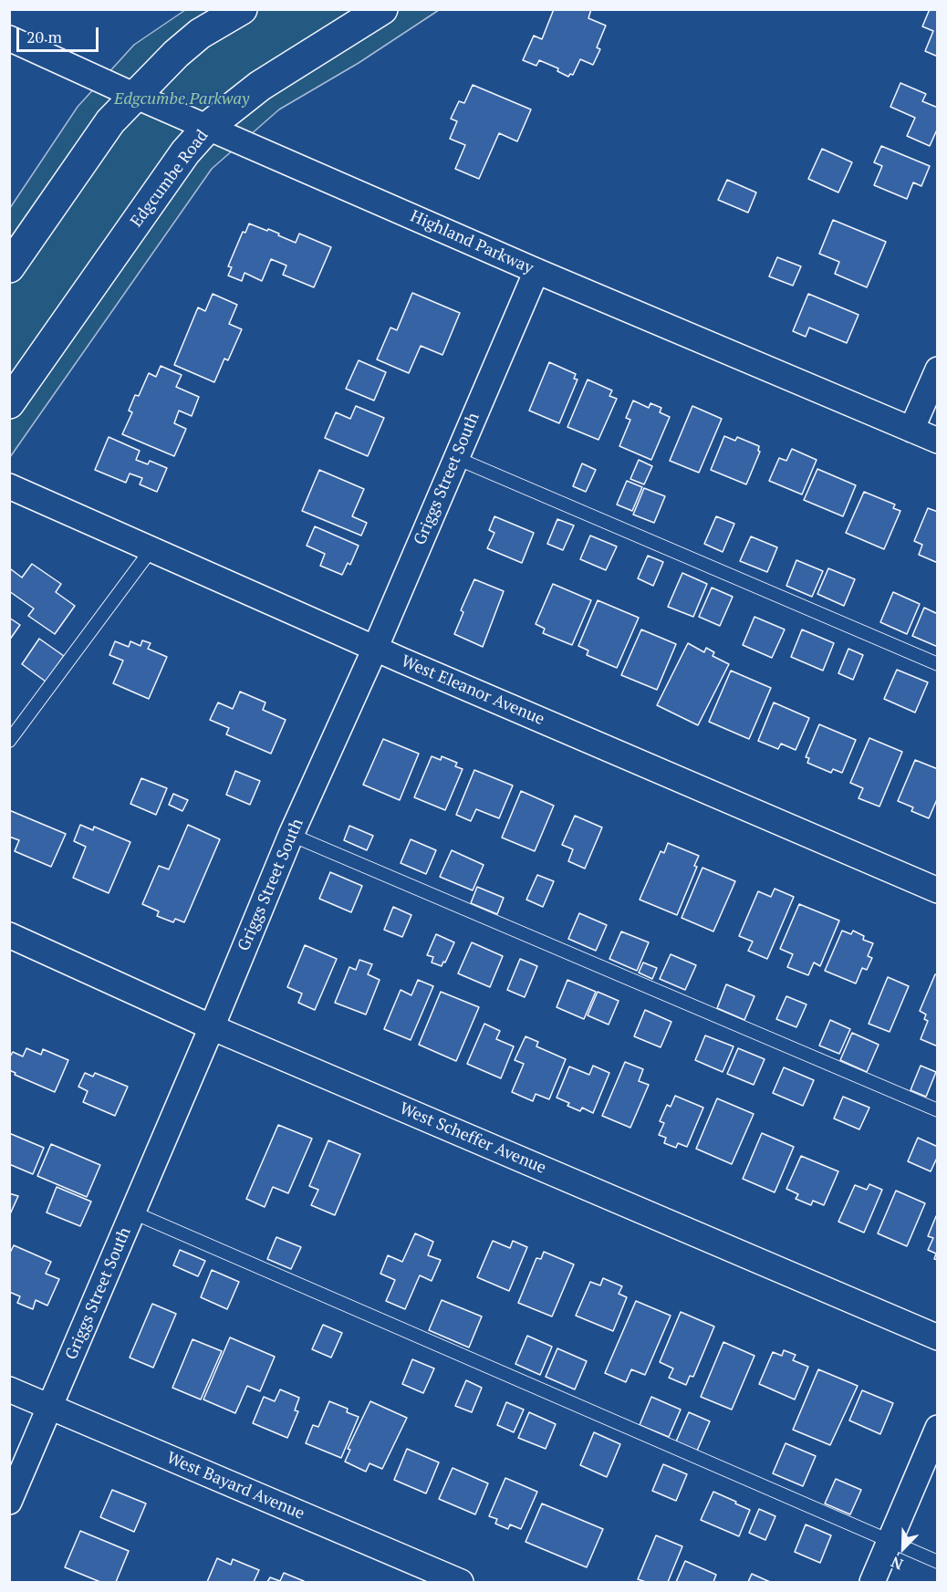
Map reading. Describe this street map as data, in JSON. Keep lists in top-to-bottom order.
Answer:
{
  "streets": {
    "street": [
      "Edgcumbe Road",
      "Highland Parkway",
      "Griggs Street South",
      "West Eleanor Avenue",
      "West Scheffer Avenue",
      "West Bayard Avenue"
    ]
  },
  "crossings": [
    ["Edgcumbe Road", "Highland Parkway"],
    ["Highland Parkway", "Griggs Street South"],
    ["Griggs Street South", "West Eleanor Avenue"],
    ["Griggs Street South", "West Scheffer Avenue"],
    ["Griggs Street South", "West Bayard Avenue"]
  ],
  "parks": ["Edgcumbe Parkway"],
  "scale_bar": "20 m",
  "north": "bottom left"
}
